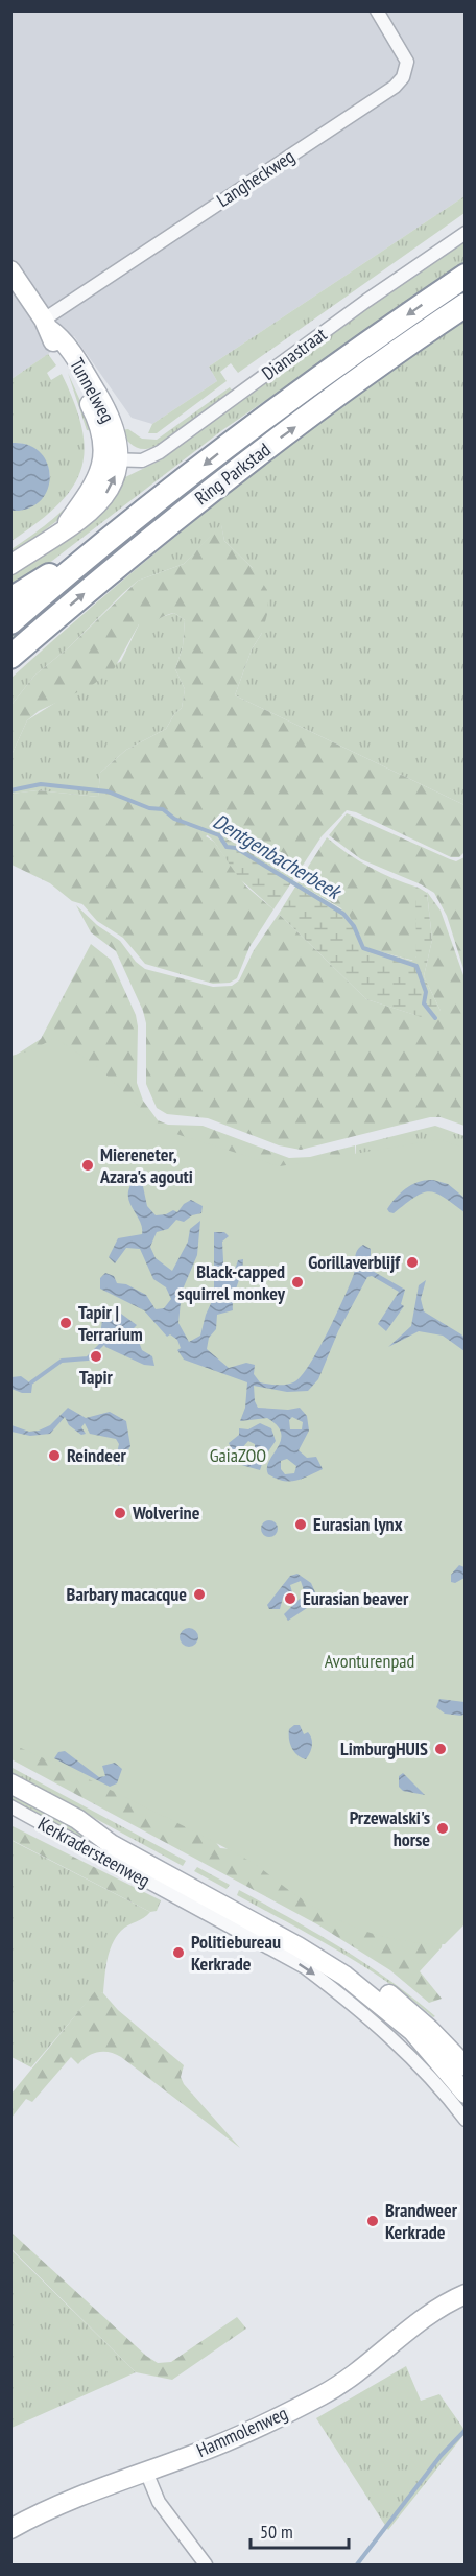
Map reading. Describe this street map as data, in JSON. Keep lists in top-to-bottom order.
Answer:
{
  "streets": {
    "highway": ["Ring Parkstad"],
    "street": [
      "Langheckweg",
      "Dianastraat",
      "Tunnelweg",
      "Kerkradersteenweg",
      "Hammolenweg"
    ]
  },
  "crossings": [
    ["Langheckweg", "Tunnelweg"],
    ["Dianastraat", "Tunnelweg"]
  ],
  "water": ["Dentgenbacherbeek"],
  "parks": ["GaiaZOO", "Avonturenpad"],
  "places": [
    "Miereneter, Azara's agouti",
    "Gorillaverblijf",
    "Black-capped squirrel monkey",
    "Tapir | Terrarium",
    "Tapir",
    "Reindeer",
    "Wolverine",
    "Eurasian lynx",
    "Barbary macacque",
    "Eurasian beaver",
    "LimburgHUIS",
    "Przewalski's horse",
    "Politiebureau Kerkrade",
    "Brandweer Kerkrade"
  ],
  "scale_bar": "50 m"
}
